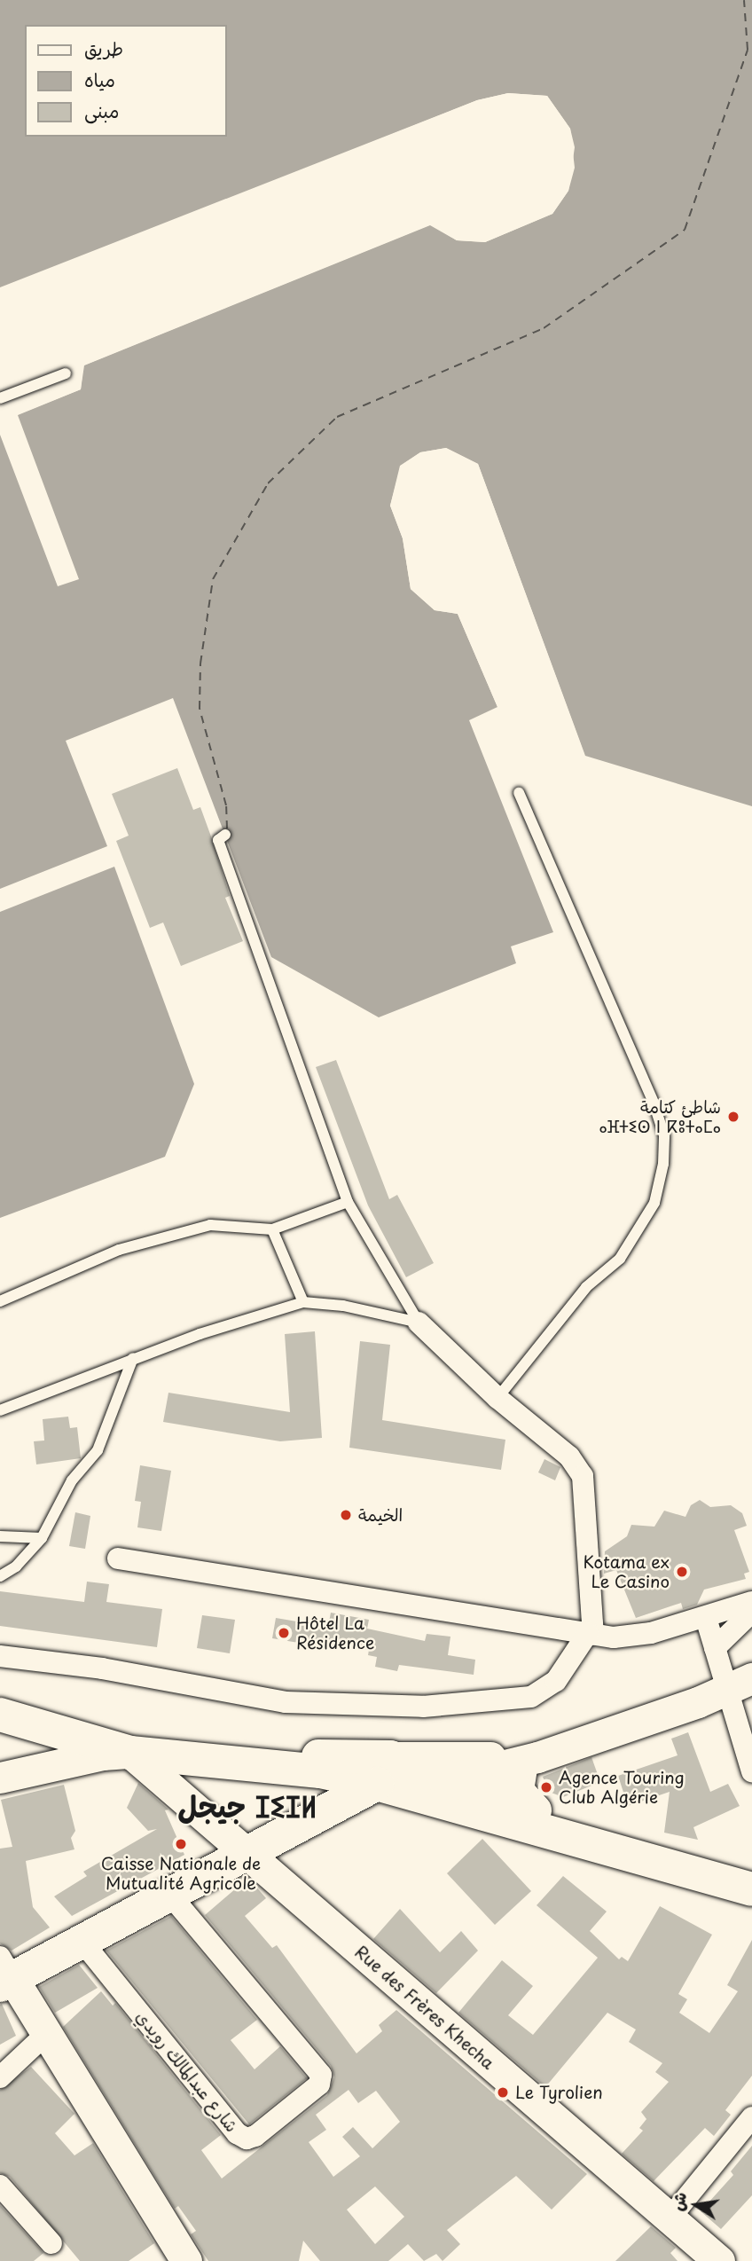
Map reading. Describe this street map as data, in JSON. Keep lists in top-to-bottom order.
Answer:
{
  "streets": {
    "main road": ["Rue des Frères Khecha"],
    "street": ["شارع عبدالمالك رويدي"]
  },
  "districts": ["جيجل ⵊⵉⵊⵍ"],
  "places": [
    "شاطئ كتامة ⴰⴼⵜⵉⵙ ⵏ ⴽⵓⵜⴰⵎⴰ",
    "الخيمة",
    "Kotama ex Le Casino",
    "Hôtel La Résidence",
    "Agence Touring Club Algérie",
    "Caisse Nationale de Mutualité Agricole",
    "Le Tyrolien"
  ],
  "legend": ["طريق", "مياه", "مبنى"],
  "north": "left"
}
